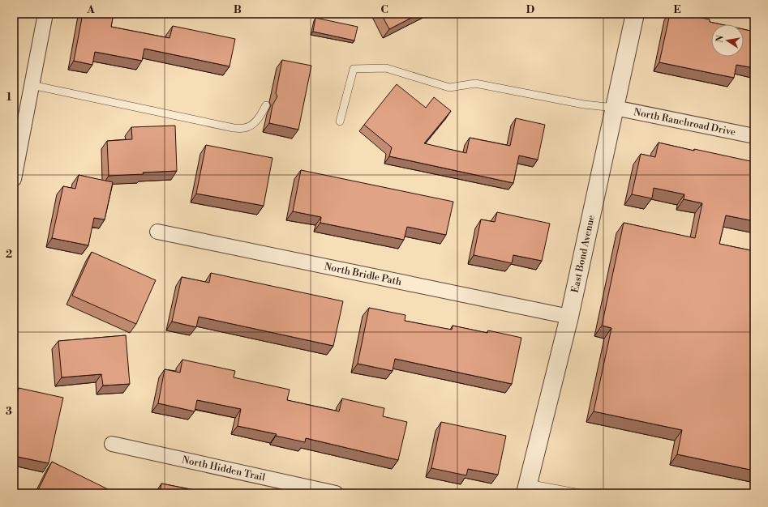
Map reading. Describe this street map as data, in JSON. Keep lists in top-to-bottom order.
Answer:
{
  "streets": {
    "street": [
      "North Ranchroad Drive",
      "East Bond Avenue",
      "North Bridle Path",
      "North Hidden Trail"
    ]
  },
  "crossings": [
    ["North Ranchroad Drive", "East Bond Avenue"],
    ["East Bond Avenue", "North Bridle Path"]
  ],
  "north": "left",
  "grid": {
    "columns": [
      "A",
      "B",
      "C",
      "D",
      "E"
    ],
    "rows": ["1", "2", "3"]
  }
}
